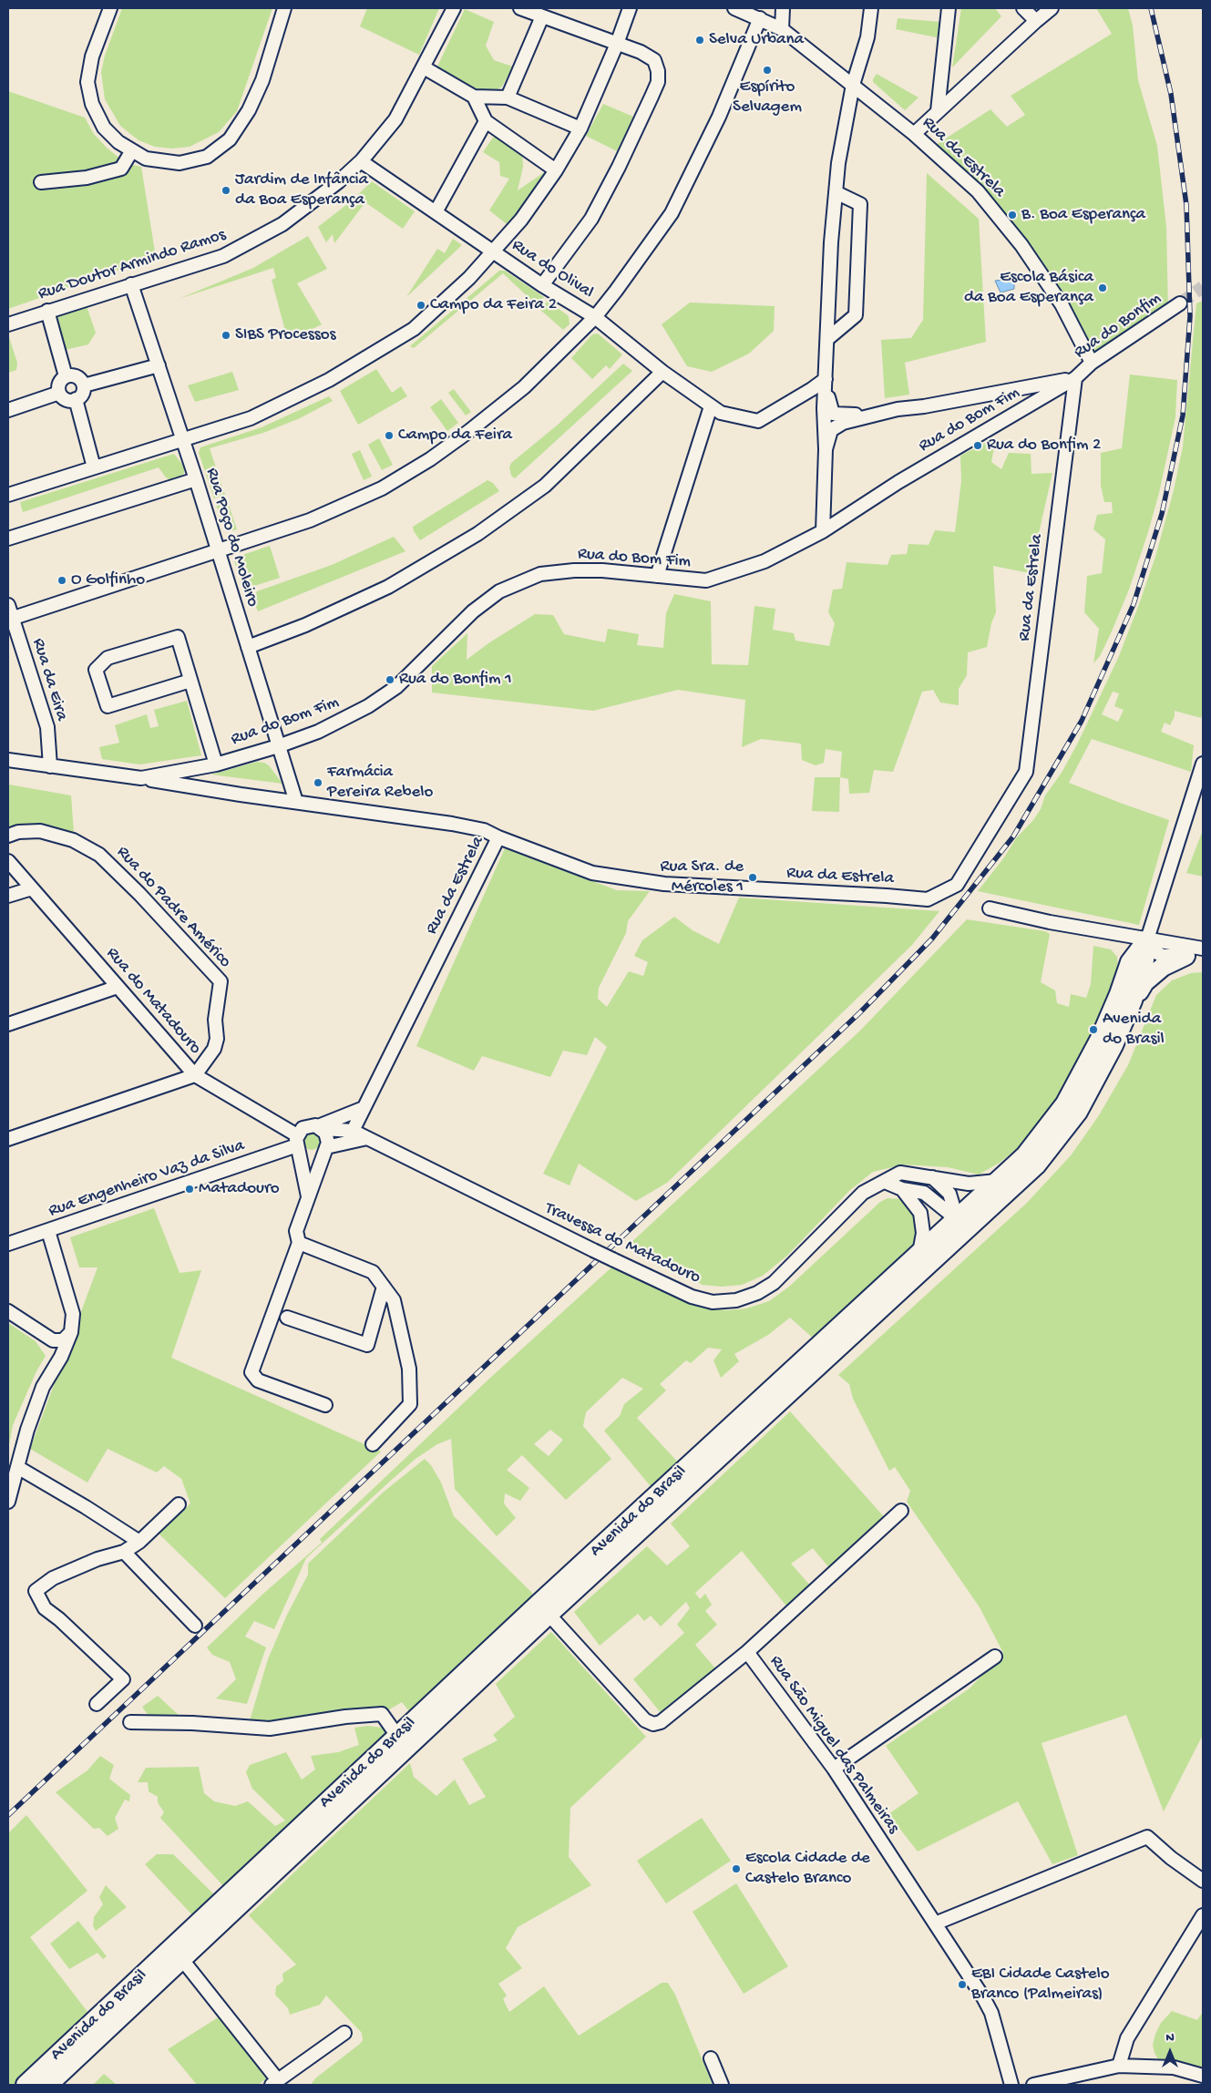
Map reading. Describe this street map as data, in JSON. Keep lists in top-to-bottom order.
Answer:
{
  "streets": {
    "main road": ["Avenida do Brasil"],
    "street": [
      "Rua da Estrela",
      "Rua Doutor Armindo Ramos",
      "Rua do Olival",
      "Rua do Bonfim",
      "Rua do Bom Fim",
      "Rua Poço do Moleiro",
      "Rua da Eira",
      "Rua do Padre Américo",
      "Rua do Matadouro",
      "Rua Engenheiro Vaz da Silva",
      "Travessa do Matadouro",
      "Rua São Miguel das Palmeiras"
    ]
  },
  "crossings": [
    ["Rua da Estrela", "Rua do Bonfim"],
    ["Rua da Estrela", "Rua do Bom Fim"],
    ["Rua da Estrela", "Travessa do Matadouro"],
    ["Rua Doutor Armindo Ramos", "Rua do Olival"],
    ["Rua Doutor Armindo Ramos", "Rua Poço do Moleiro"],
    ["Rua do Bonfim", "Rua do Bom Fim"],
    ["Rua do Bom Fim", "Rua Poço do Moleiro"],
    ["Rua do Bom Fim", "Rua da Eira"],
    ["Rua do Padre Américo", "Rua do Matadouro"],
    ["Rua do Matadouro", "Rua Engenheiro Vaz da Silva"],
    ["Rua do Matadouro", "Travessa do Matadouro"],
    ["Rua Engenheiro Vaz da Silva", "Travessa do Matadouro"],
    ["Travessa do Matadouro", "Avenida do Brasil"],
    ["Avenida do Brasil", "Rua São Miguel das Palmeiras"]
  ],
  "places": [
    "Selva Urbana",
    "Espírito Selvagem",
    "Jardim de Infância da Boa Esperança",
    "B. Boa Esperança",
    "Escola Básica da Boa Esperança",
    "Campo da Feira 2",
    "SIBS Processos",
    "Campo da Feira",
    "Rua do Bonfim 2",
    "O Golfinho",
    "Rua do Bonfim 1",
    "Farmácia Pereira Rebelo",
    "Rua Sra. de Mércoles 1",
    "Avenida do Brasil",
    "Matadouro",
    "Escola Cidade de Castelo Branco",
    "EBI Cidade Castelo Branco (Palmeiras)"
  ],
  "north": "top"
}
